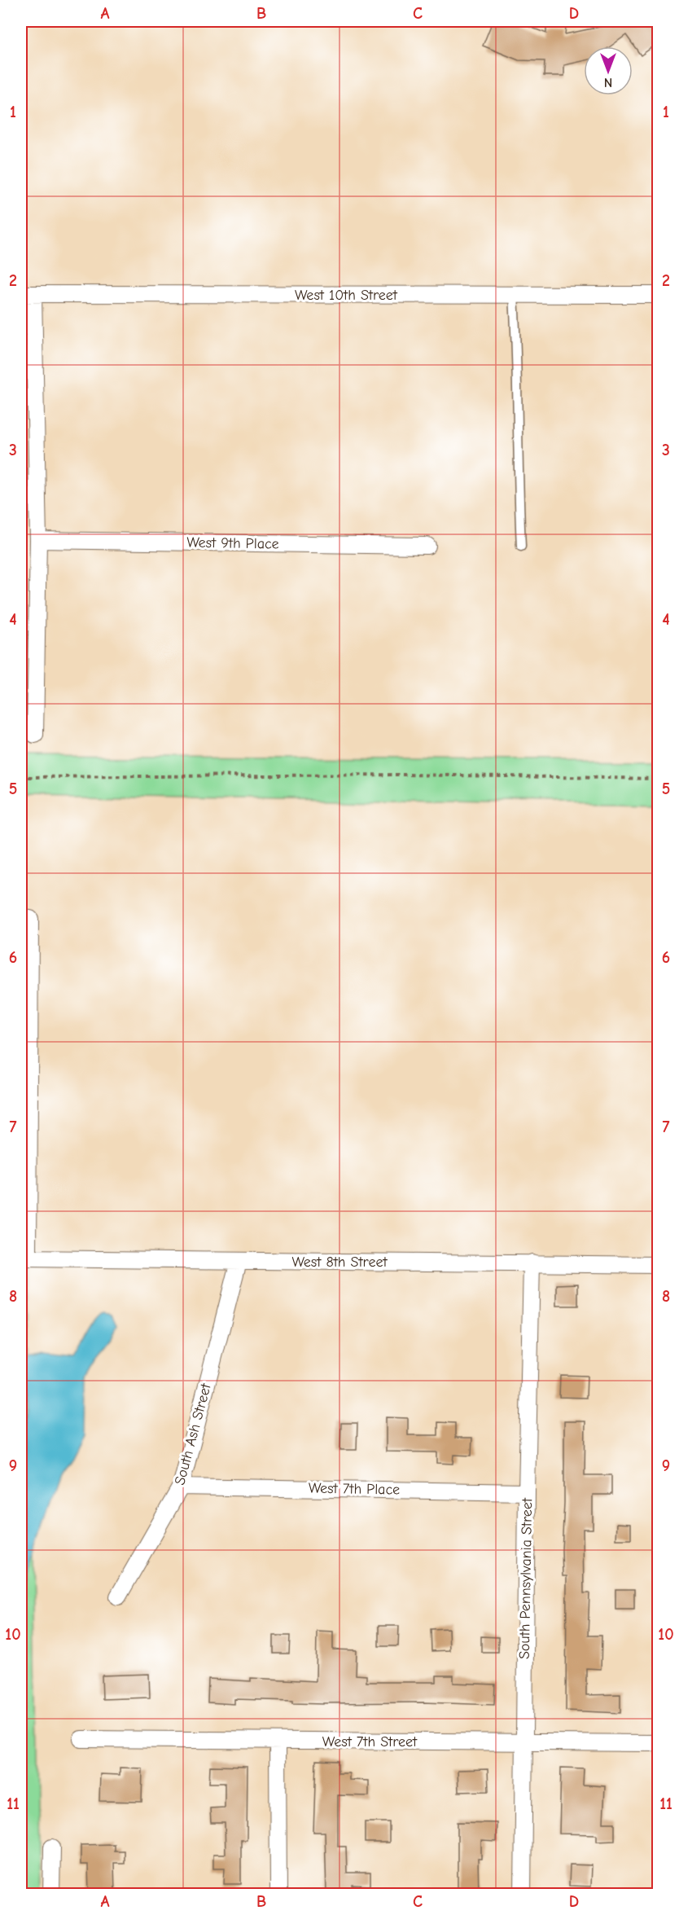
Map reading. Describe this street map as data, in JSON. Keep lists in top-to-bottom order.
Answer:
{
  "streets": {
    "street": [
      "West 10th Street",
      "West 9th Place",
      "West 8th Street",
      "South Ash Street",
      "West 7th Place",
      "South Pennsylvania Street",
      "West 7th Street"
    ]
  },
  "crossings": [
    ["West 8th Street", "South Ash Street"],
    ["West 8th Street", "South Pennsylvania Street"],
    ["South Ash Street", "West 7th Place"],
    ["West 7th Place", "South Pennsylvania Street"],
    ["South Pennsylvania Street", "West 7th Street"]
  ],
  "north": "bottom",
  "grid": {
    "columns": [
      "A",
      "B",
      "C",
      "D"
    ],
    "rows": [
      "1",
      "2",
      "3",
      "4",
      "5",
      "6",
      "7",
      "8",
      "9",
      "10",
      "11"
    ]
  }
}
